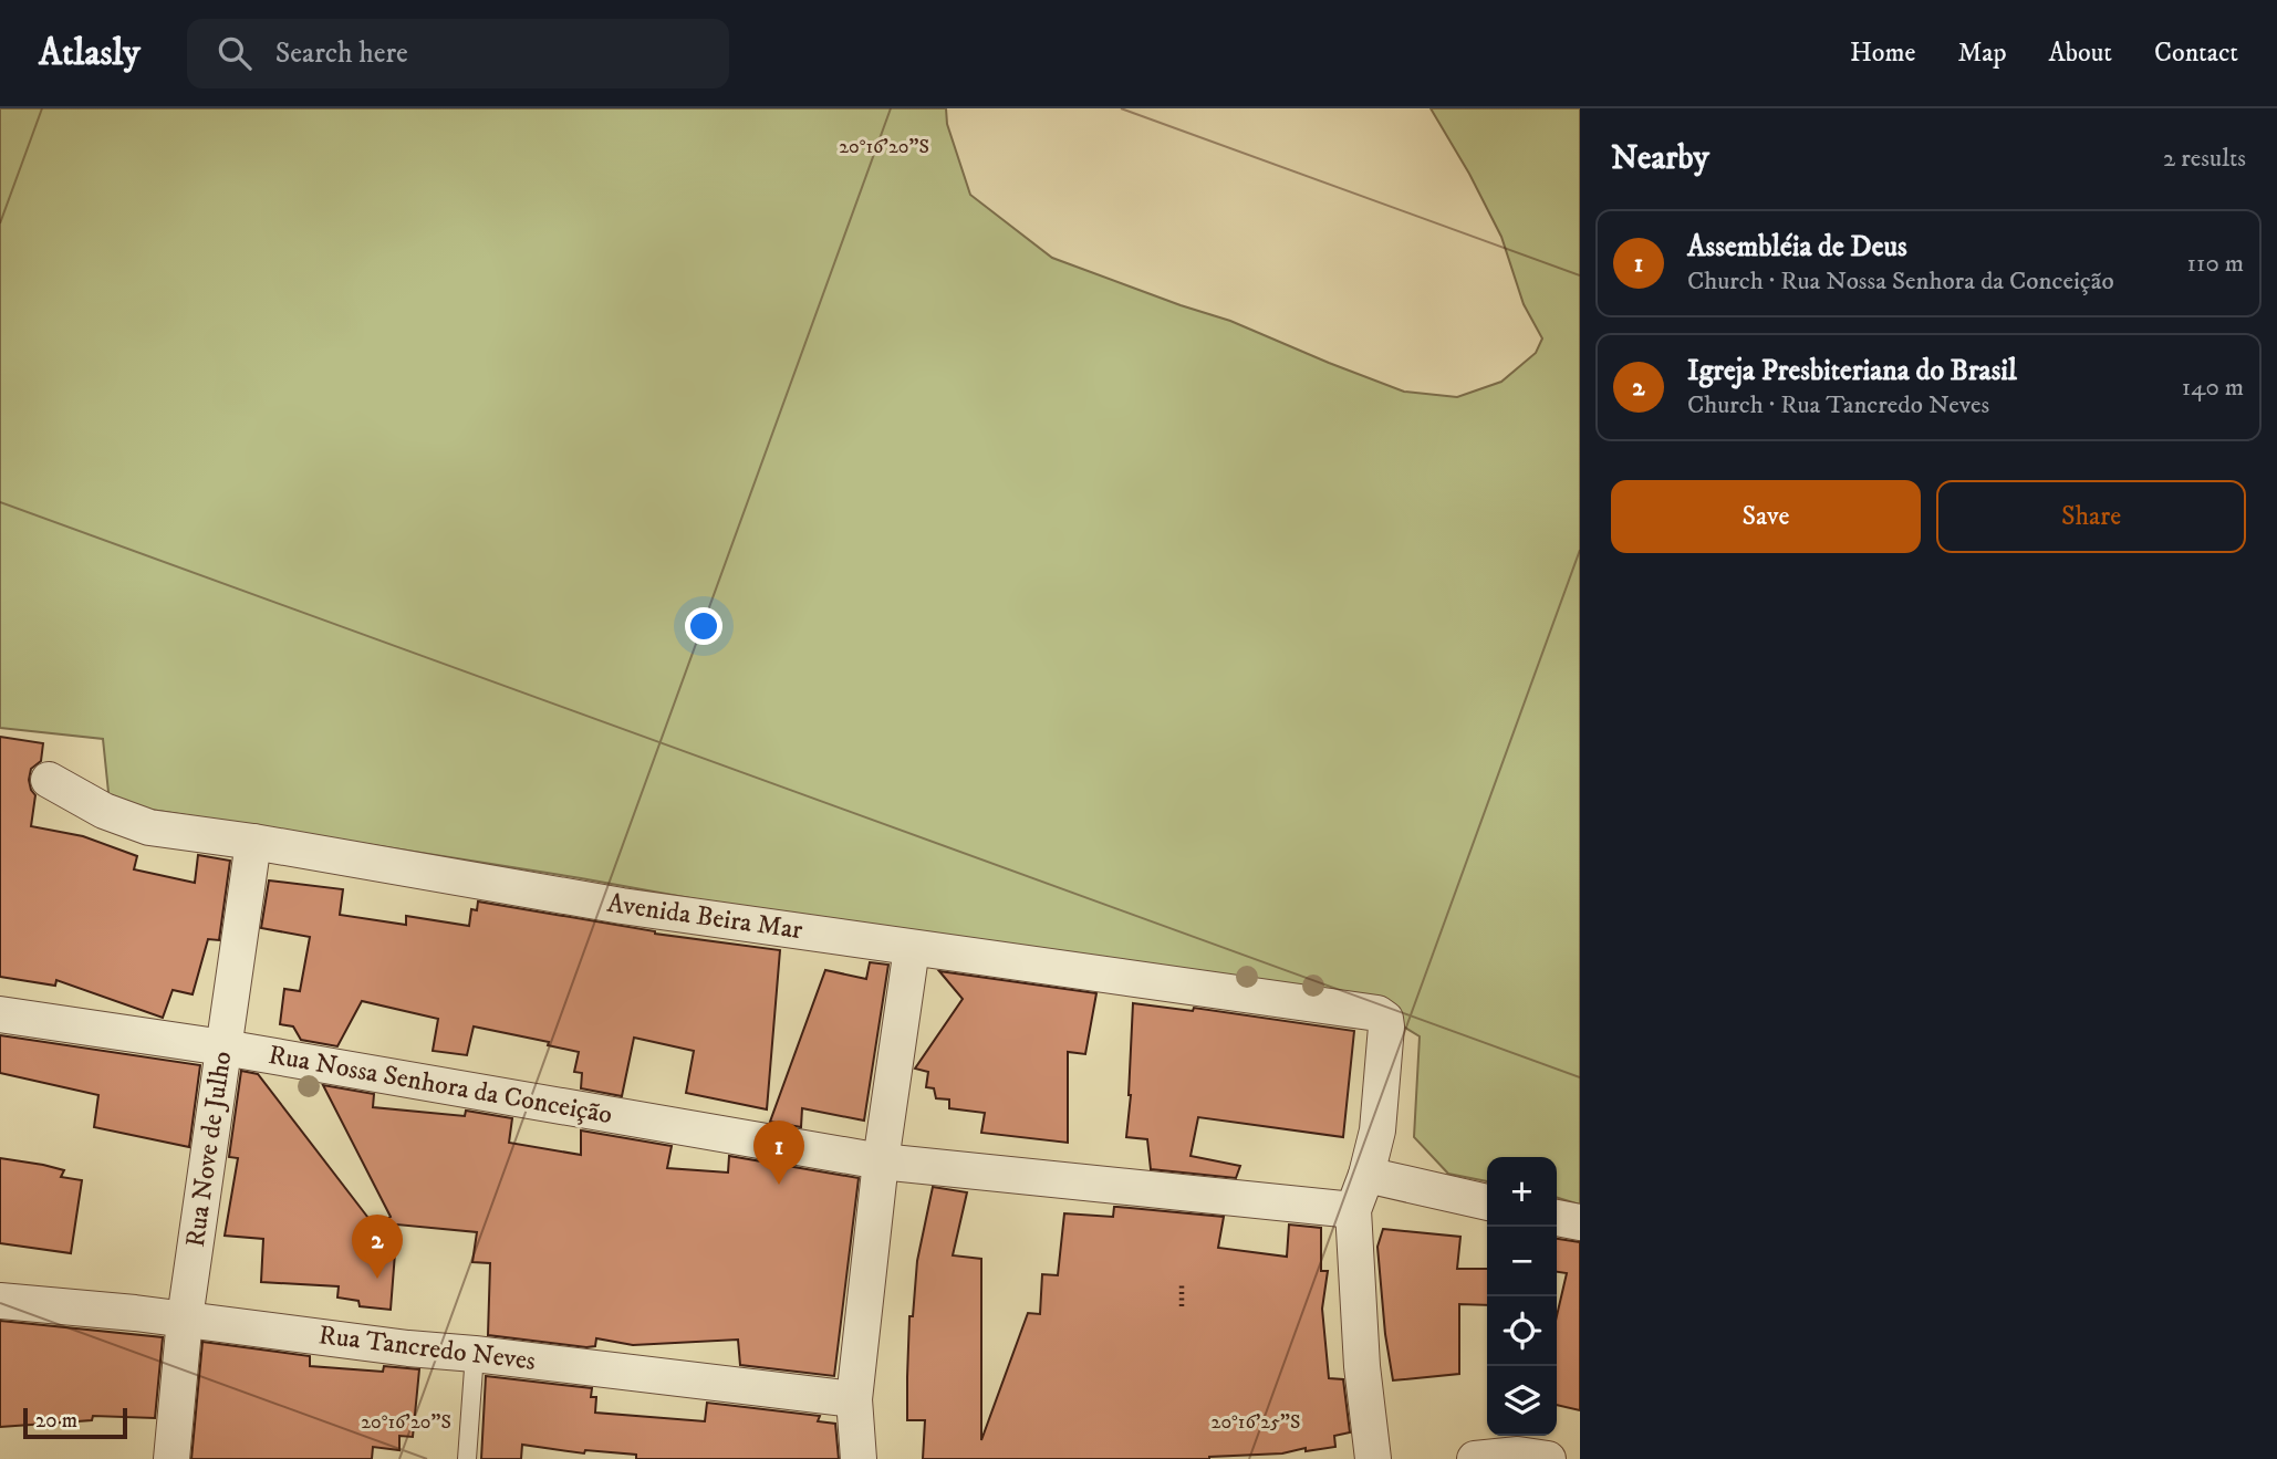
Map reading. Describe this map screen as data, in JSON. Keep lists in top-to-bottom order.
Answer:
{
  "streets": {
    "street": [
      "Avenida Beira Mar",
      "Rua Nossa Senhora da Conceição",
      "Rua Nove de Julho",
      "Rua Tancredo Neves"
    ]
  },
  "crossings": [
    ["Avenida Beira Mar", "Rua Nove de Julho"],
    ["Rua Nossa Senhora da Conceição", "Rua Nove de Julho"],
    ["Rua Nove de Julho", "Rua Tancredo Neves"]
  ],
  "scale_bar": "20 m",
  "page": {
    "header": "Atlasly",
    "search": "Search here",
    "nav": [
      "Home",
      "Map",
      "About",
      "Contact"
    ],
    "heading": ["Nearby", "2 results"],
    "list": [
      {
        "mark": "1",
        "name": "Assembléia de Deus",
        "note": "Church · Rua Nossa Senhora da Conceição",
        "value": "110 m"
      },
      {
        "mark": "2",
        "name": "Igreja Presbiteriana do Brasil",
        "note": "Church · Rua Tancredo Neves",
        "value": "140 m"
      }
    ],
    "buttons": ["Save", "Share"],
    "pins": ["1", "2"],
    "map_buttons": ["+", "−"],
    "scale": "20 m"
  },
  "coordinates": ["20°16'20\"S", "20°16'25\"S"]
}
